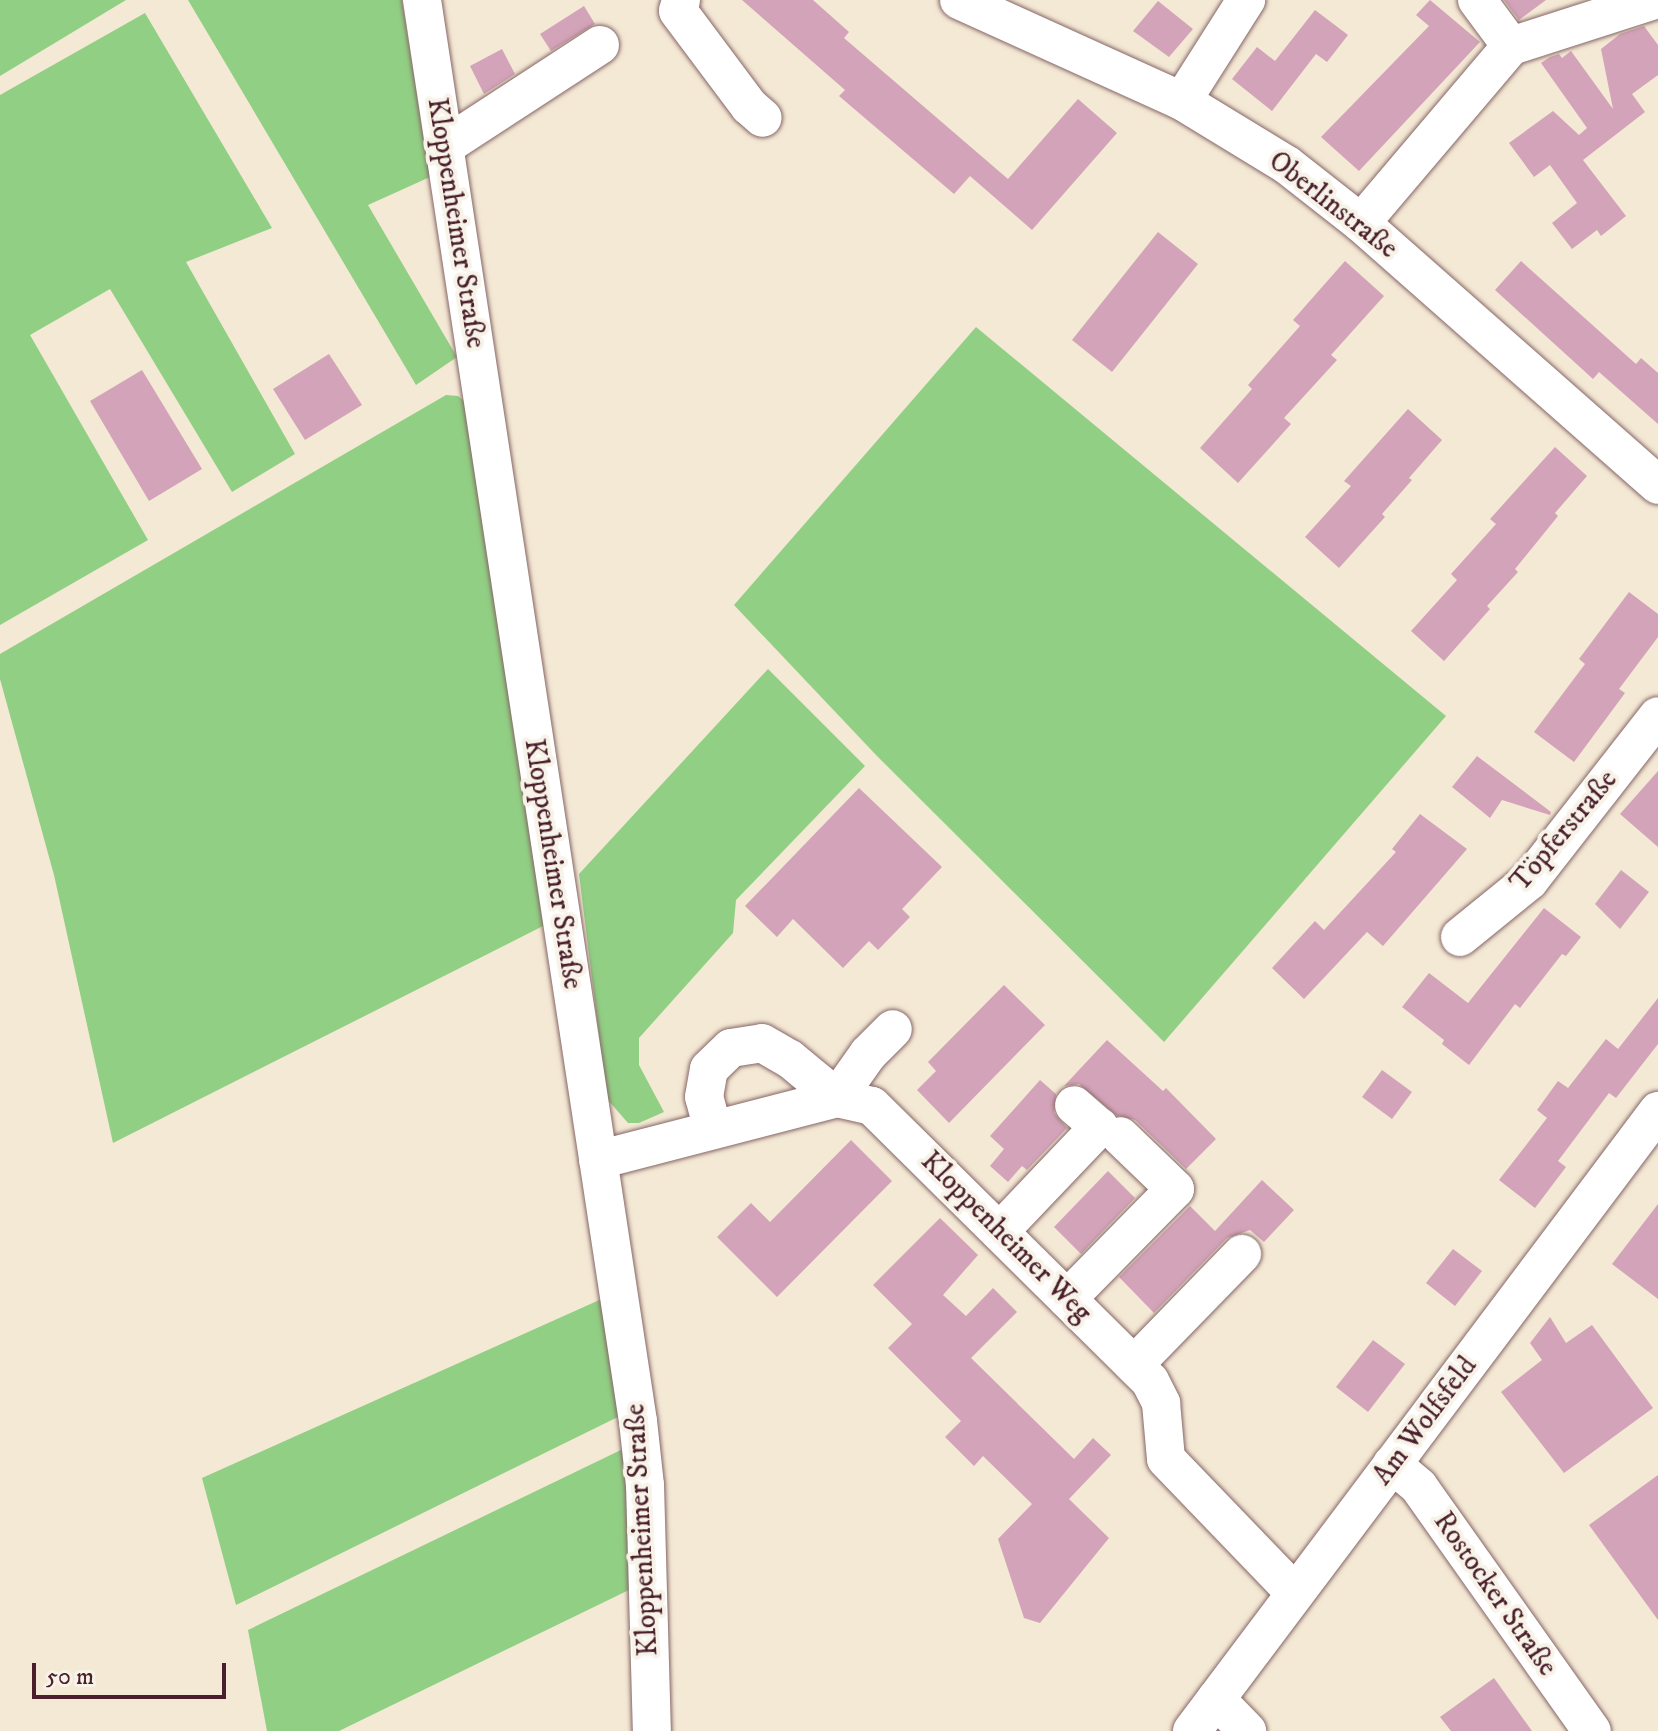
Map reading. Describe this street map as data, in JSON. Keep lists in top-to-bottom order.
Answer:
{
  "streets": {
    "street": [
      "Oberlinstraße",
      "Kloppenheimer Straße",
      "Töpferstraße",
      "Kloppenheimer Weg",
      "Am Wolfsfeld",
      "Rostocker Straße"
    ]
  },
  "crossings": [
    ["Kloppenheimer Weg", "Am Wolfsfeld"],
    ["Am Wolfsfeld", "Rostocker Straße"]
  ],
  "scale_bar": "50 m"
}
